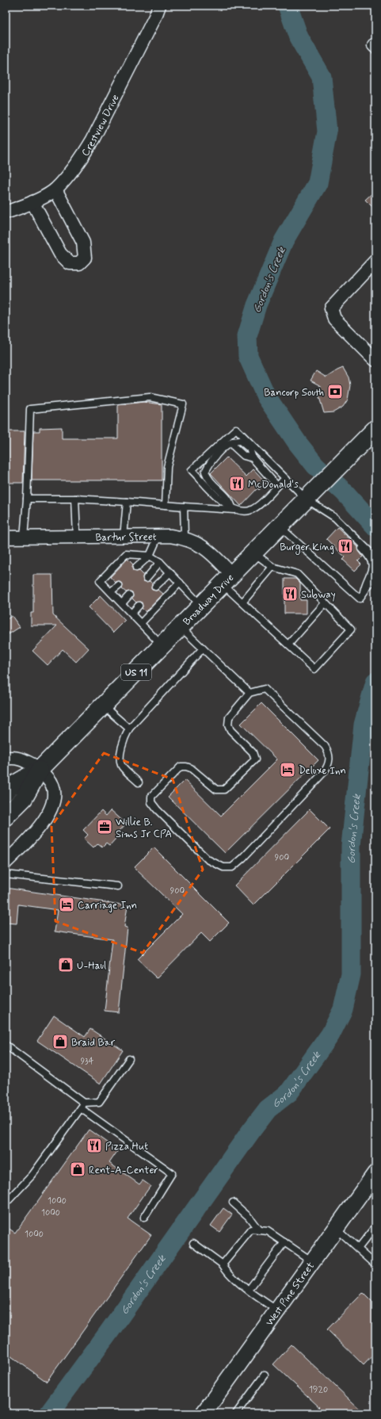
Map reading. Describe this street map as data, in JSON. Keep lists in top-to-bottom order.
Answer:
{
  "streets": {
    "main road": ["Broadway Drive", "US 11"],
    "street": ["Crestview Drive", "Bartur Street", "West Pine Street"]
  },
  "crossings": [
    ["Bartur Street", "Broadway Drive"]
  ],
  "water": ["Gordon's Creek"],
  "places": {
    "bank": ["Bancorp South"],
    "restaurant": [
      "McDonald's",
      "Burger King",
      "Subway",
      "Pizza Hut"
    ],
    "hotel": ["Deluxe Inn", "Carriage Inn"],
    "office": ["Willie B. Sims Jr CPA"],
    "shop": ["U-Haul", "Braid Bar", "Rent-A-Center"]
  },
  "house_numbers": [
    "900",
    "900",
    "934",
    "1000",
    "1000",
    "1000",
    "1920"
  ]
}
